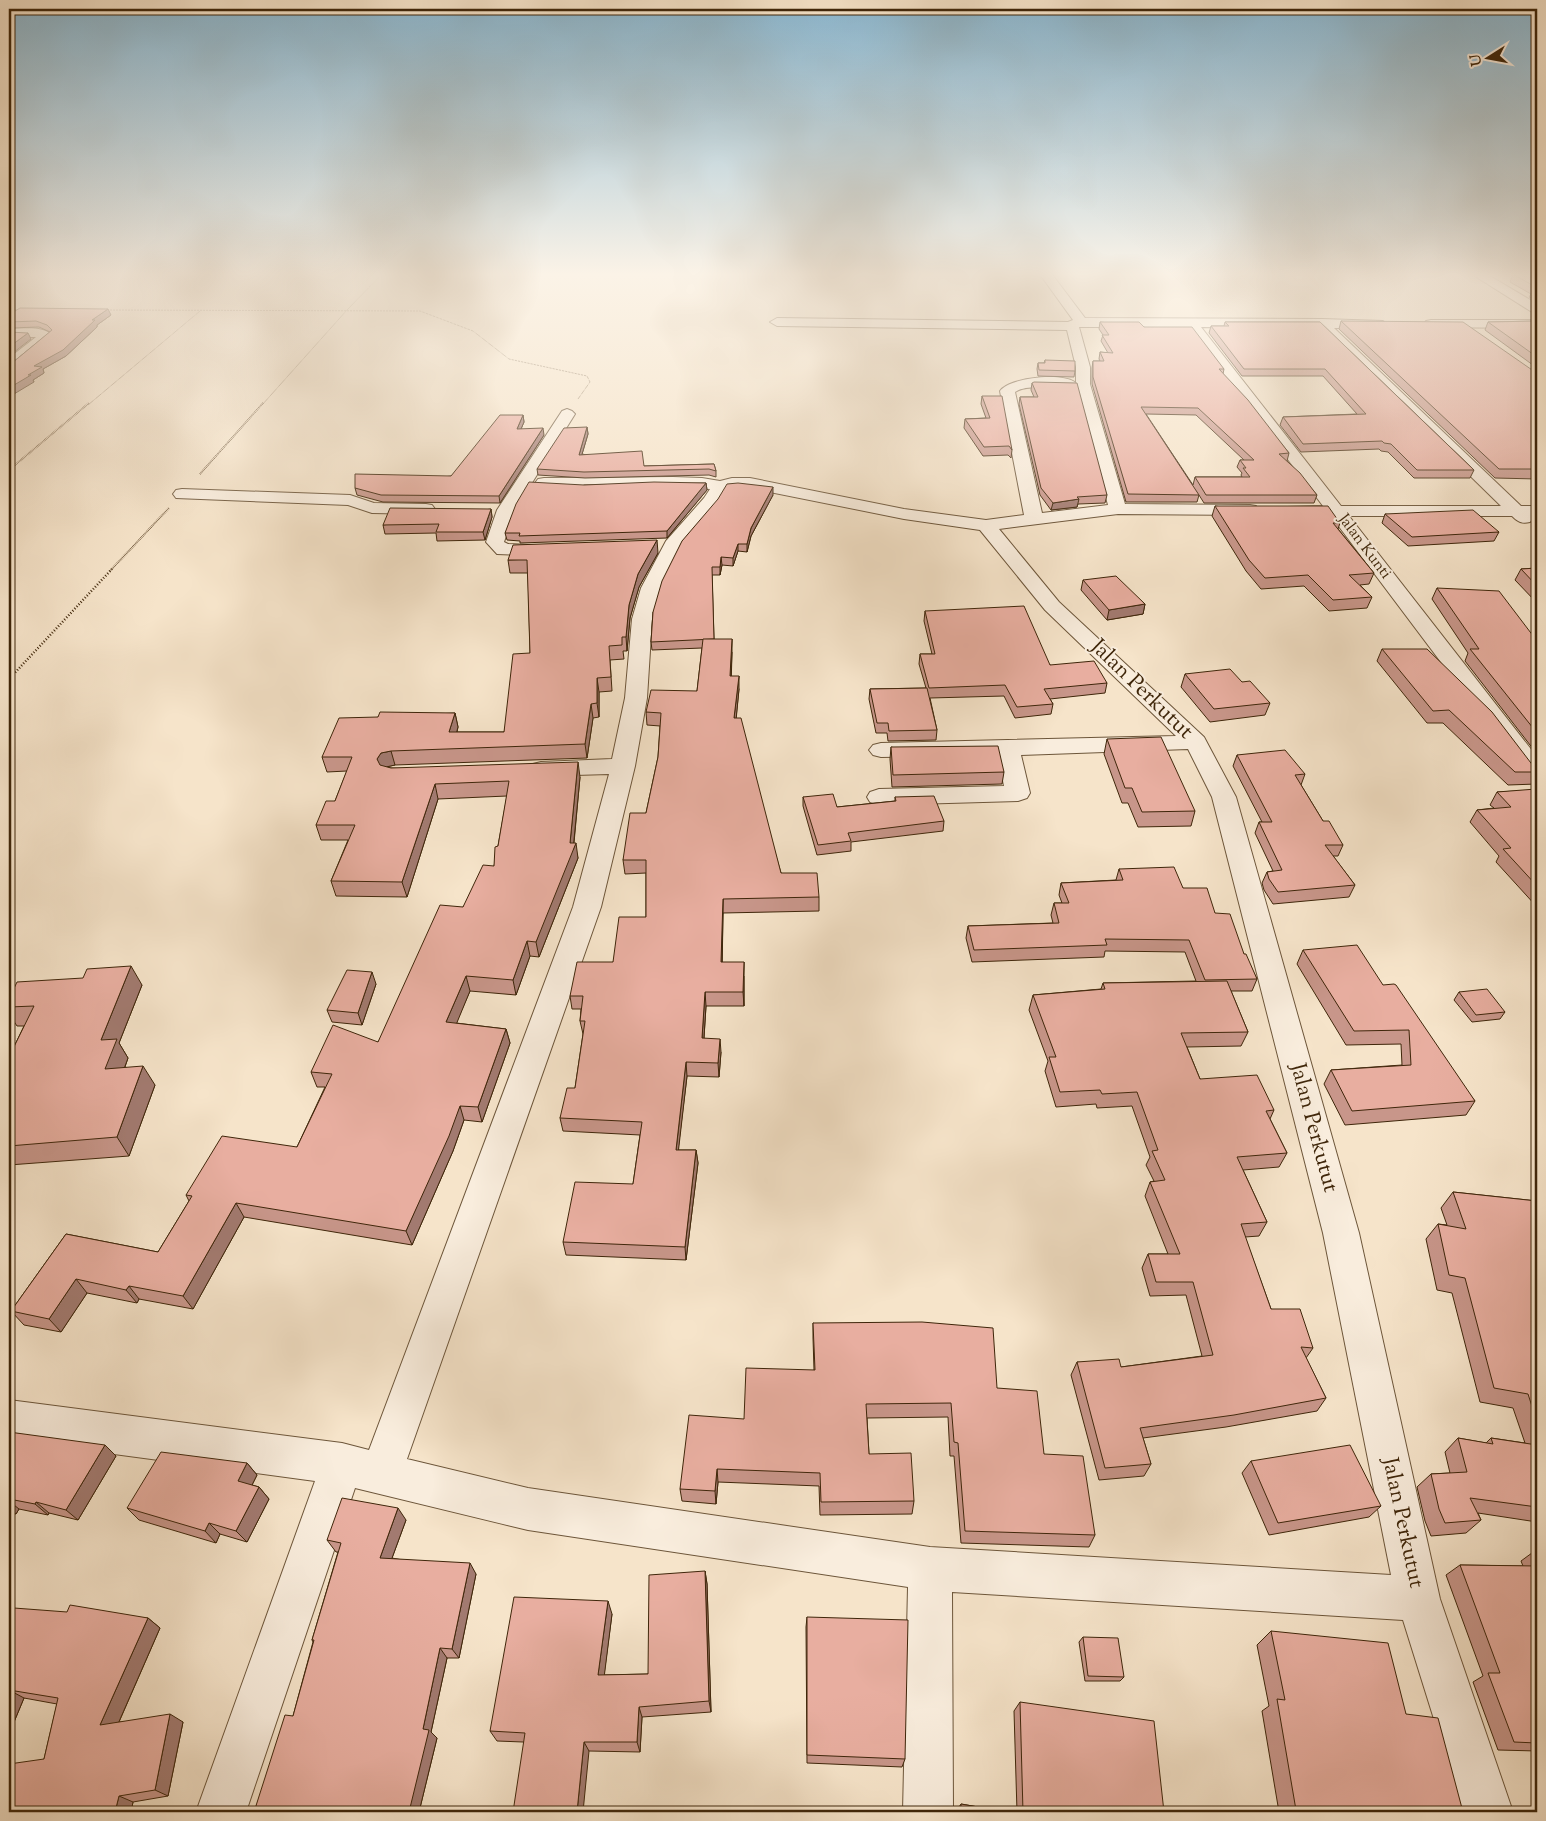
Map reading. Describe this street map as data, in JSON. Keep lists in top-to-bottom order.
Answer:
{
  "streets": {
    "street": ["Jalan Kunti", "Jalan Perkutut"]
  },
  "north": "left"
}
